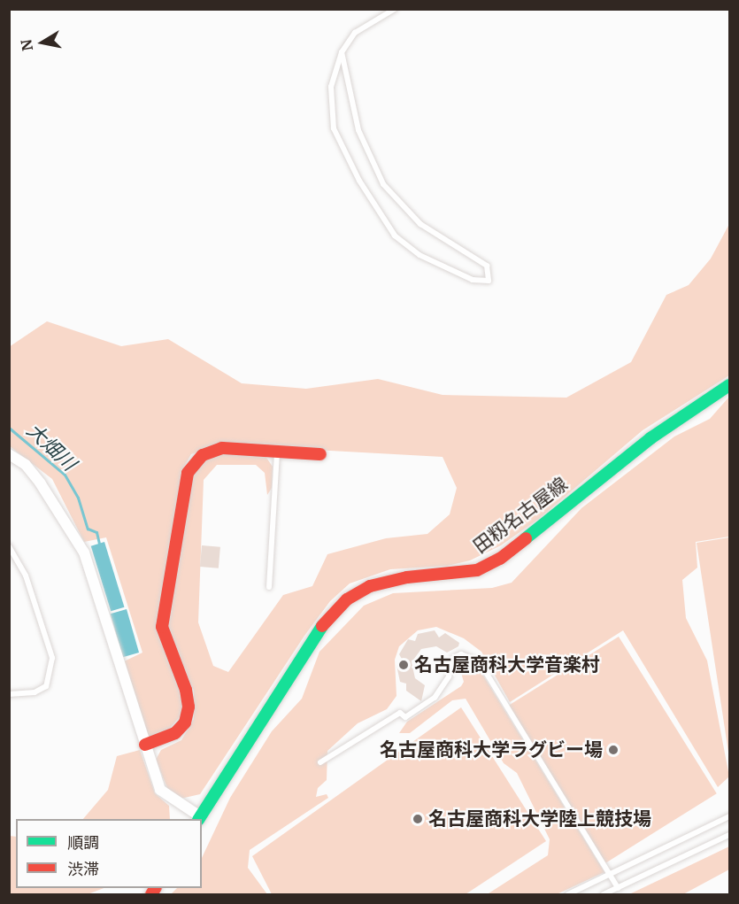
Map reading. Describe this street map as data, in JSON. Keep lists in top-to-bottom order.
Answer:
{
  "streets": {
    "main road": ["田籾名古屋線"]
  },
  "water": ["大畑川"],
  "places": ["名古屋商科大学音楽村", "名古屋商科大学ラグビー場", "名古屋商科大学陸上競技場"],
  "legend": ["順調", "渋滞"],
  "north": "left"
}
